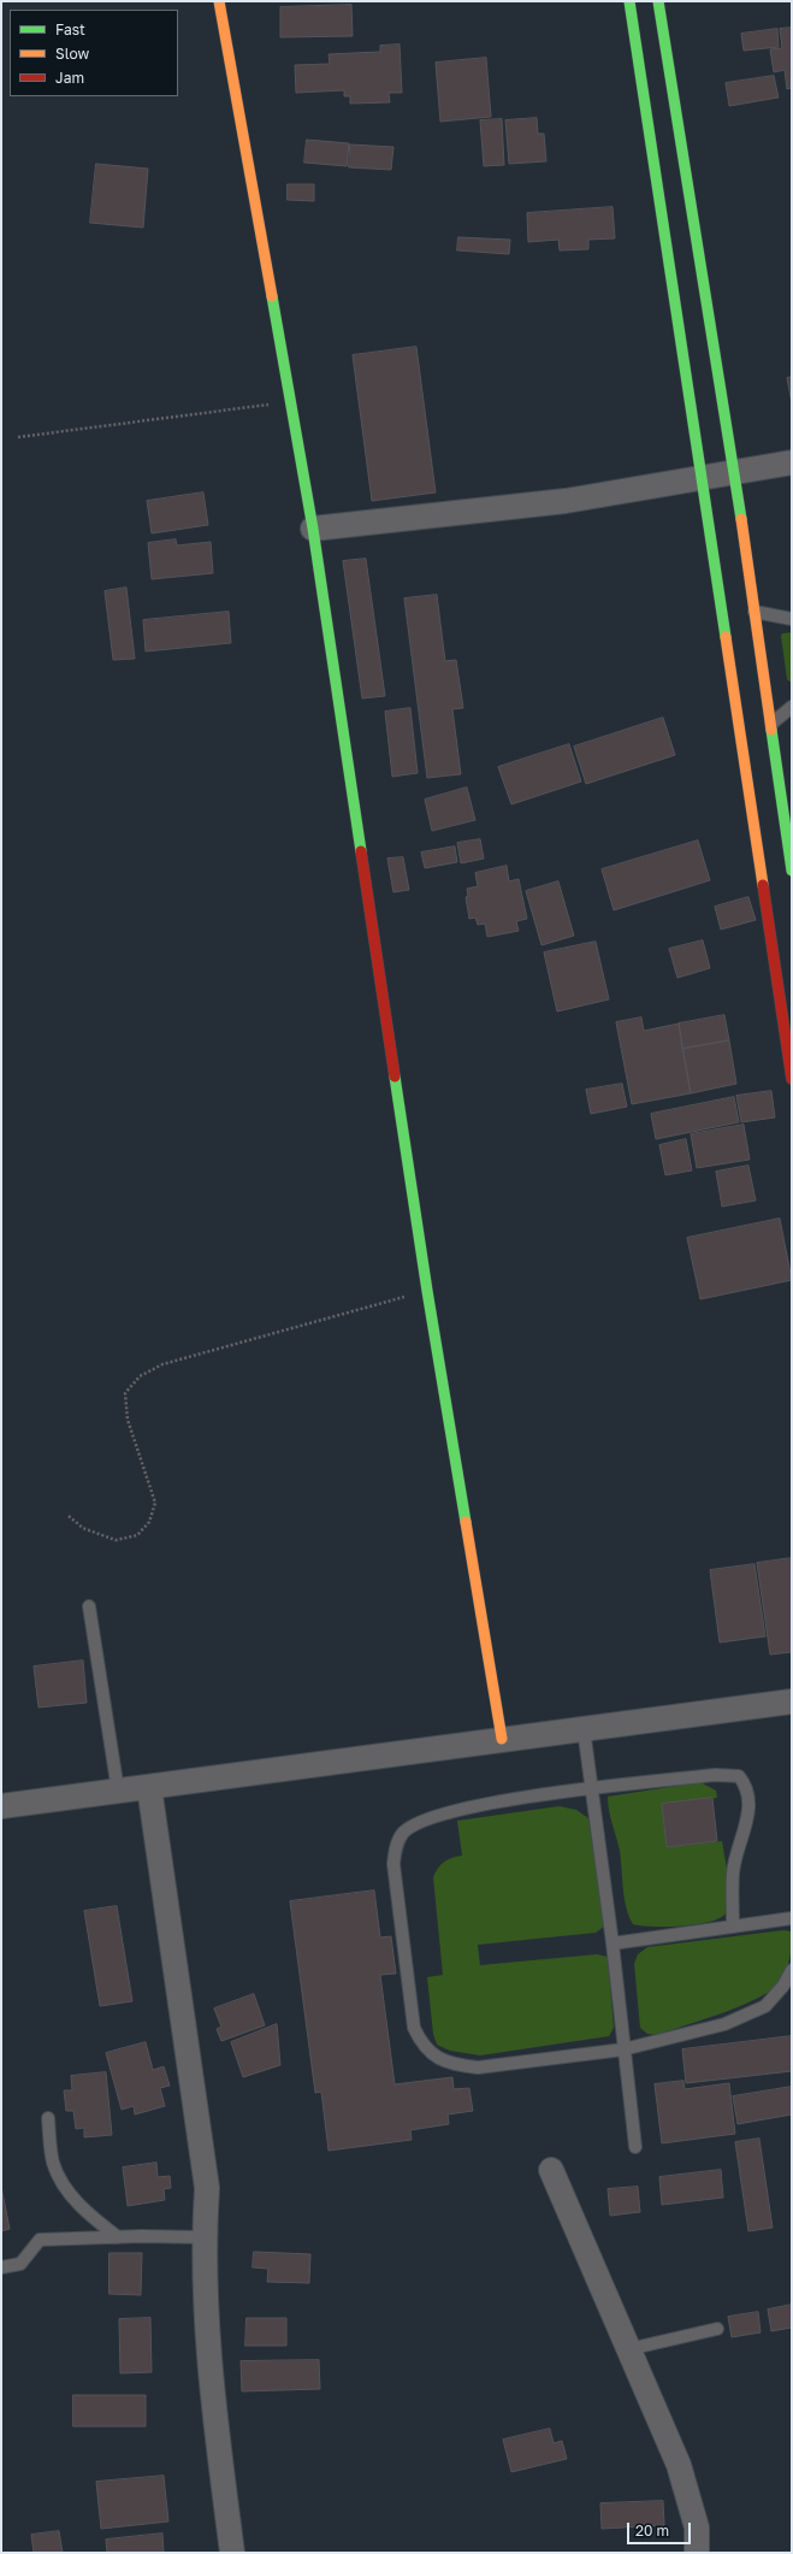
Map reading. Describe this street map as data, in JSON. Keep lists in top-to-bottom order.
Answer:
{
  "legend": ["Fast", "Slow", "Jam"],
  "scale_bar": "20 m"
}
